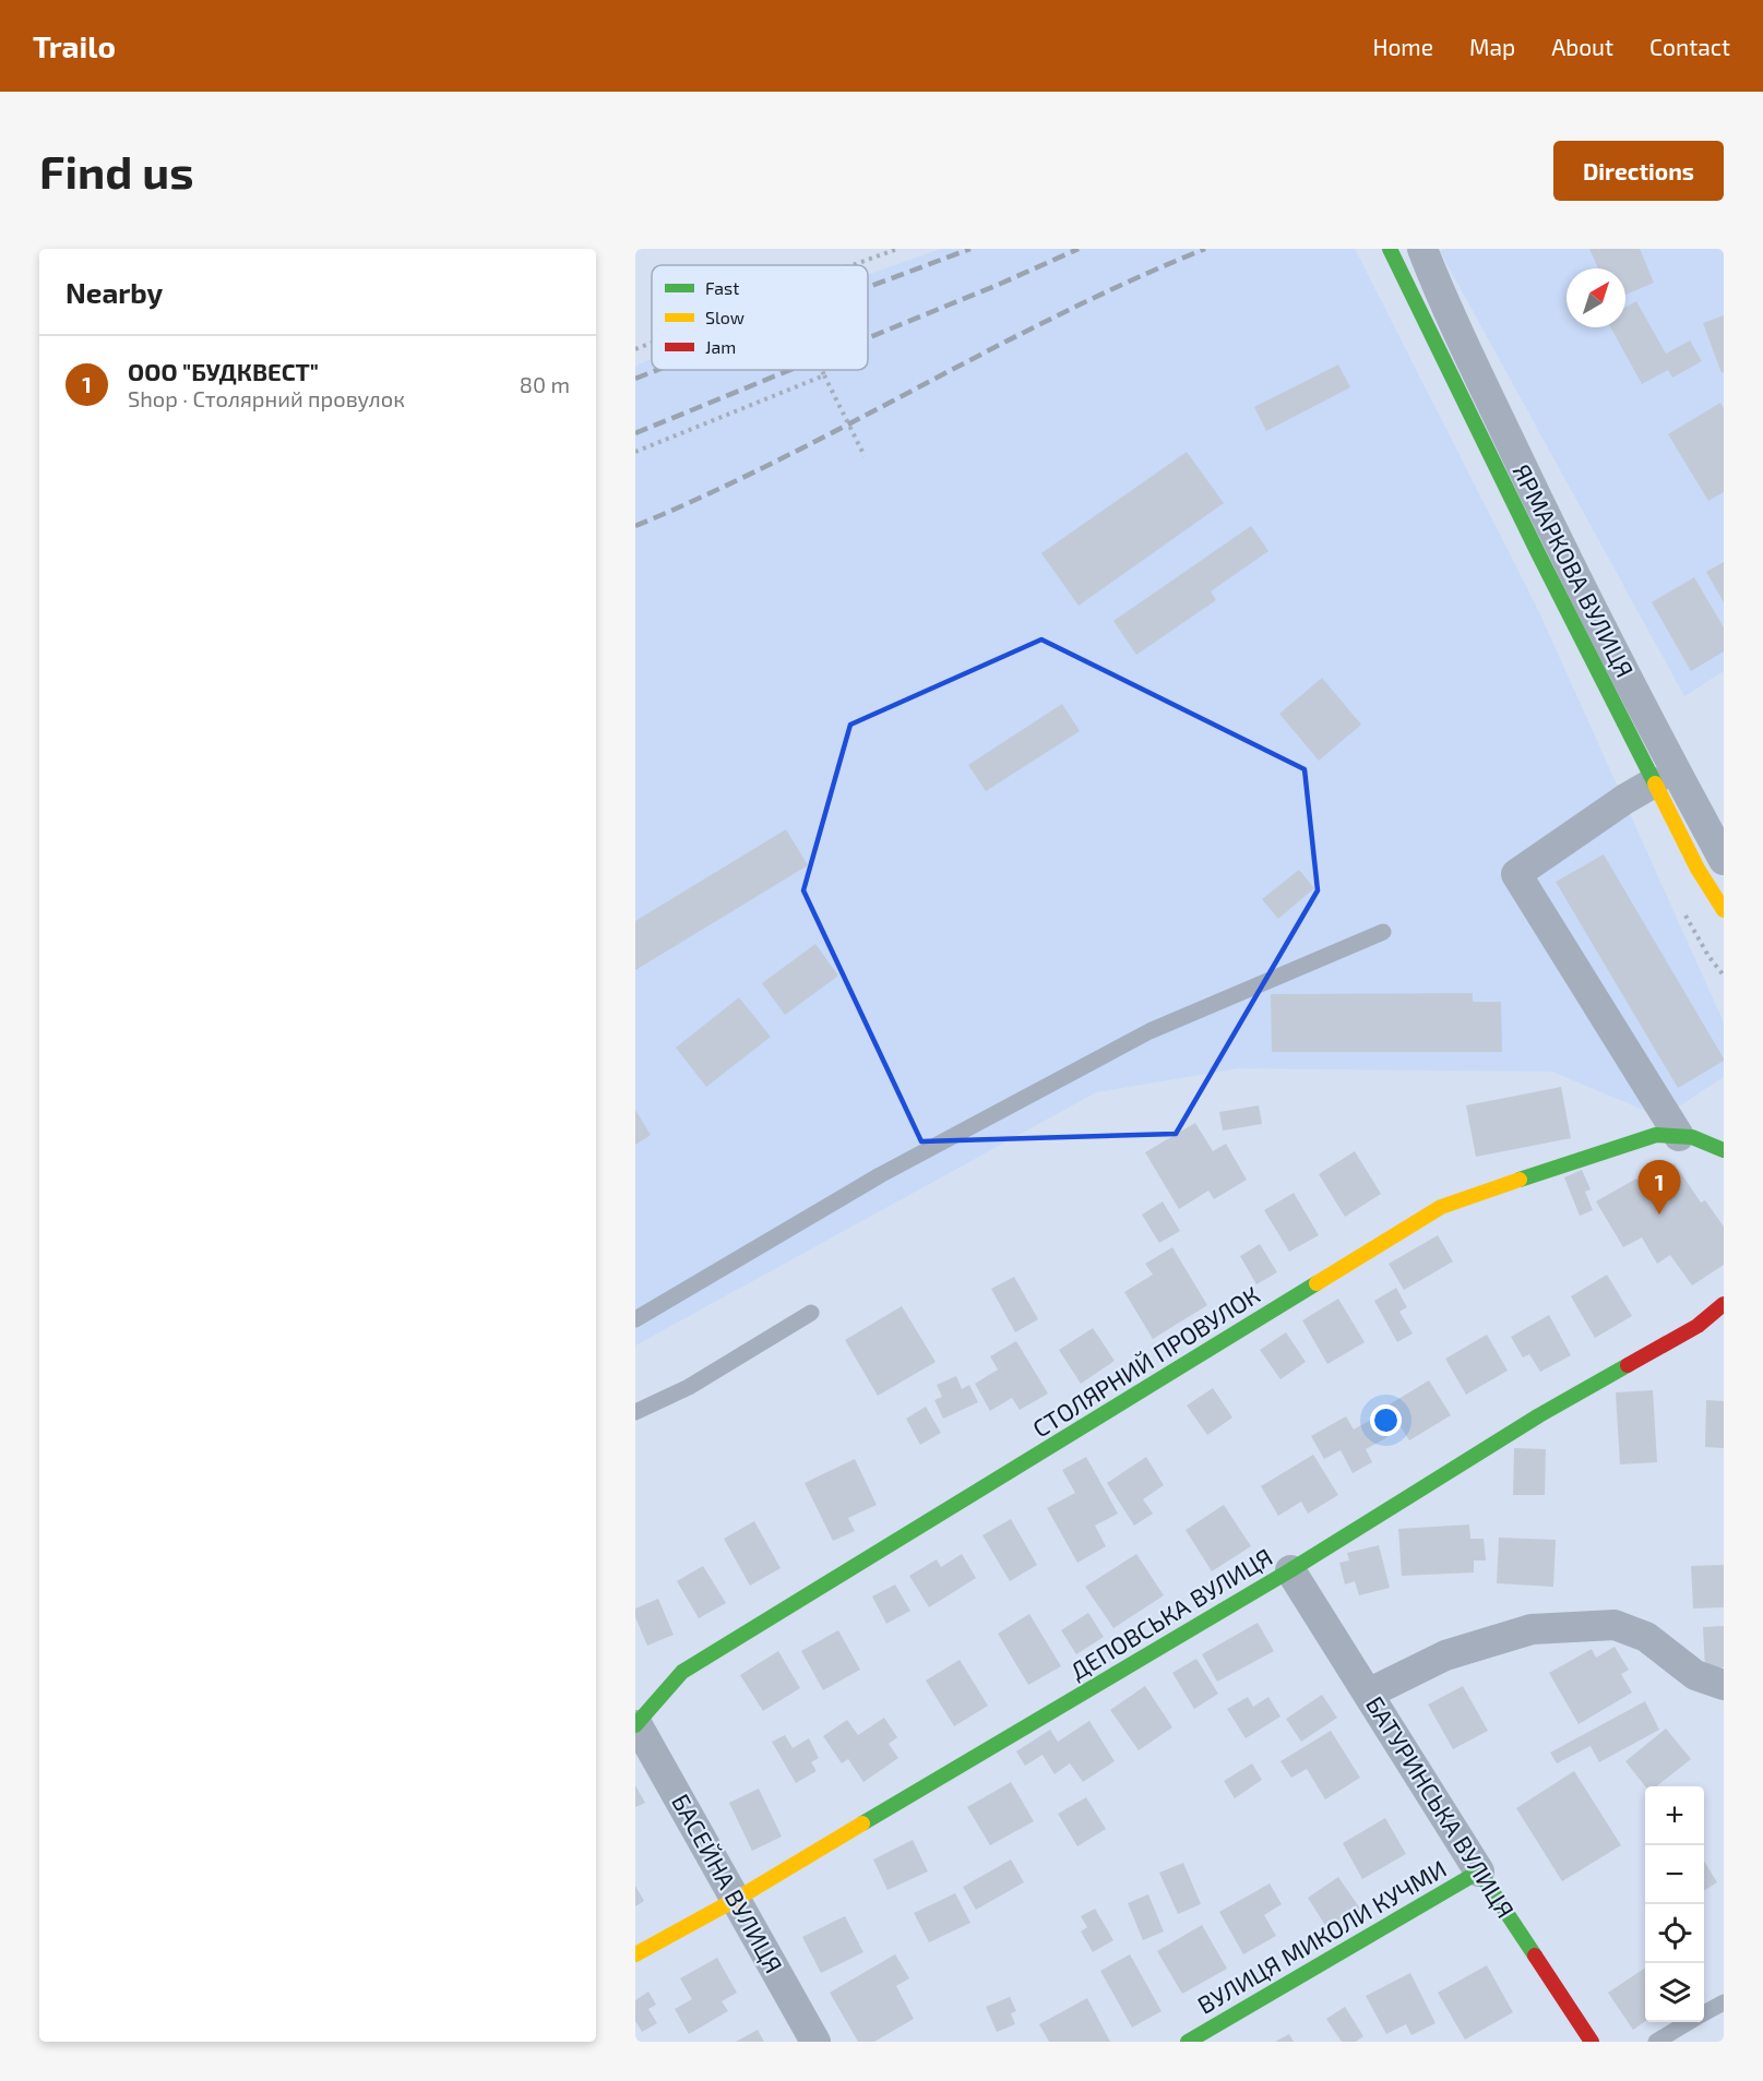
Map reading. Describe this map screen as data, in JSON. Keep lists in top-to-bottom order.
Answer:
{
  "streets": {
    "street": [
      "ЯРМАРКОВА ВУЛИЦЯ",
      "СТОЛЯРНИЙ ПРОВУЛОК",
      "ДЕПОВСЬКА ВУЛИЦЯ",
      "БАТУРИНСЬКА ВУЛИЦЯ",
      "БАСЕЙНА ВУЛИЦЯ",
      "ВУЛИЦЯ МИКОЛИ КУЧМИ"
    ]
  },
  "crossings": [
    ["СТОЛЯРНИЙ ПРОВУЛОК", "БАСЕЙНА ВУЛИЦЯ"],
    ["ДЕПОВСЬКА ВУЛИЦЯ", "БАТУРИНСЬКА ВУЛИЦЯ"],
    ["ДЕПОВСЬКА ВУЛИЦЯ", "БАСЕЙНА ВУЛИЦЯ"],
    ["БАТУРИНСЬКА ВУЛИЦЯ", "ВУЛИЦЯ МИКОЛИ КУЧМИ"]
  ],
  "legend": ["Fast", "Slow", "Jam"],
  "north": "top right",
  "page": {
    "header": "Trailo",
    "nav": [
      "Home",
      "Map",
      "About",
      "Contact"
    ],
    "buttons": "Directions",
    "title": "Find us",
    "heading": "Nearby",
    "list": [
      {
        "mark": "1",
        "name": "ООО \"БУДКВЕСТ\"",
        "note": "Shop · Столярний провулок",
        "value": "80 m"
      }
    ],
    "pins": "1",
    "map_buttons": ["+", "−"]
  }
}
